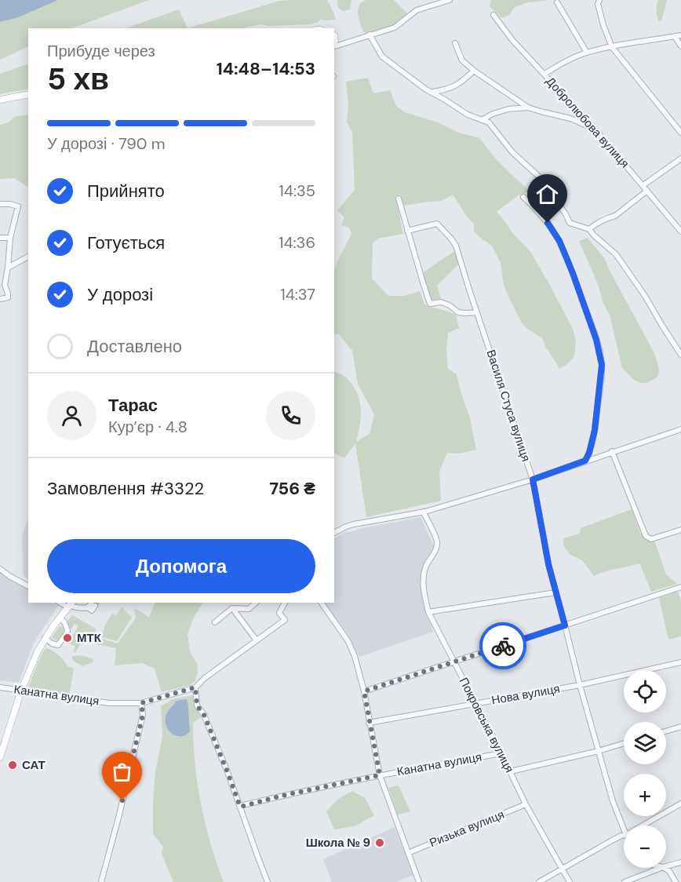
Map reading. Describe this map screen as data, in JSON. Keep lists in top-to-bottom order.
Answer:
{
  "streets": {
    "street": [
      "Добролюбова вулиця",
      "Василя Стуса вулиця",
      "Нова вулиця",
      "Канатна вулиця",
      "Покровська вулиця",
      "Ризька вулиця"
    ]
  },
  "crossings": [
    ["Василя Стуса вулиця", "Нова вулиця"],
    ["Нова вулиця", "Покровська вулиця"],
    ["Канатна вулиця", "Покровська вулиця"],
    ["Покровська вулиця", "Ризька вулиця"]
  ],
  "places": ["МТК", "САТ", "Школа № 9"],
  "page": {
    "heading": ["5 хв", "Прибуде через", "14:48–14:53"],
    "panel": [
      "Тарас",
      "Кур’єр · 4.8",
      "Замовлення #3322",
      "756 ₴"
    ],
    "bar": "У дорозі · 790 m",
    "list": [
      ["Прийнято", "14:35"],
      ["Готується", "14:36"],
      ["У дорозі", "14:37"],
      "Доставлено"
    ],
    "buttons": "Допомога",
    "map_buttons": ["+", "−"]
  }
}
